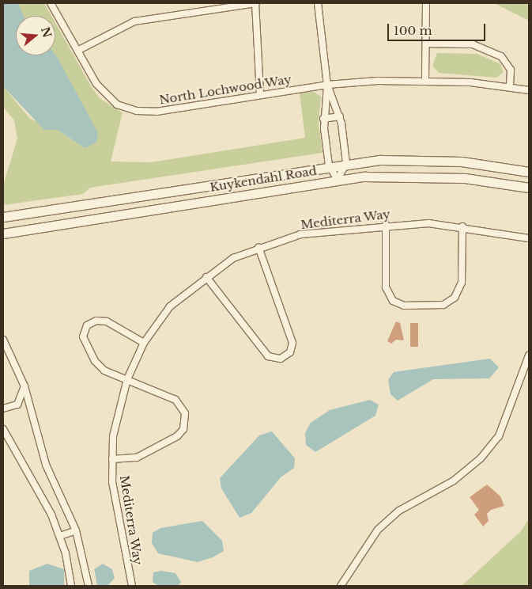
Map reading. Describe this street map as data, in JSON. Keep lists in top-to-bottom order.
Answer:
{
  "streets": {
    "main road": ["Kuykendahl Road"],
    "street": ["North Lochwood Way", "Mediterra Way"]
  },
  "scale_bar": "100 m",
  "north": "right"
}
